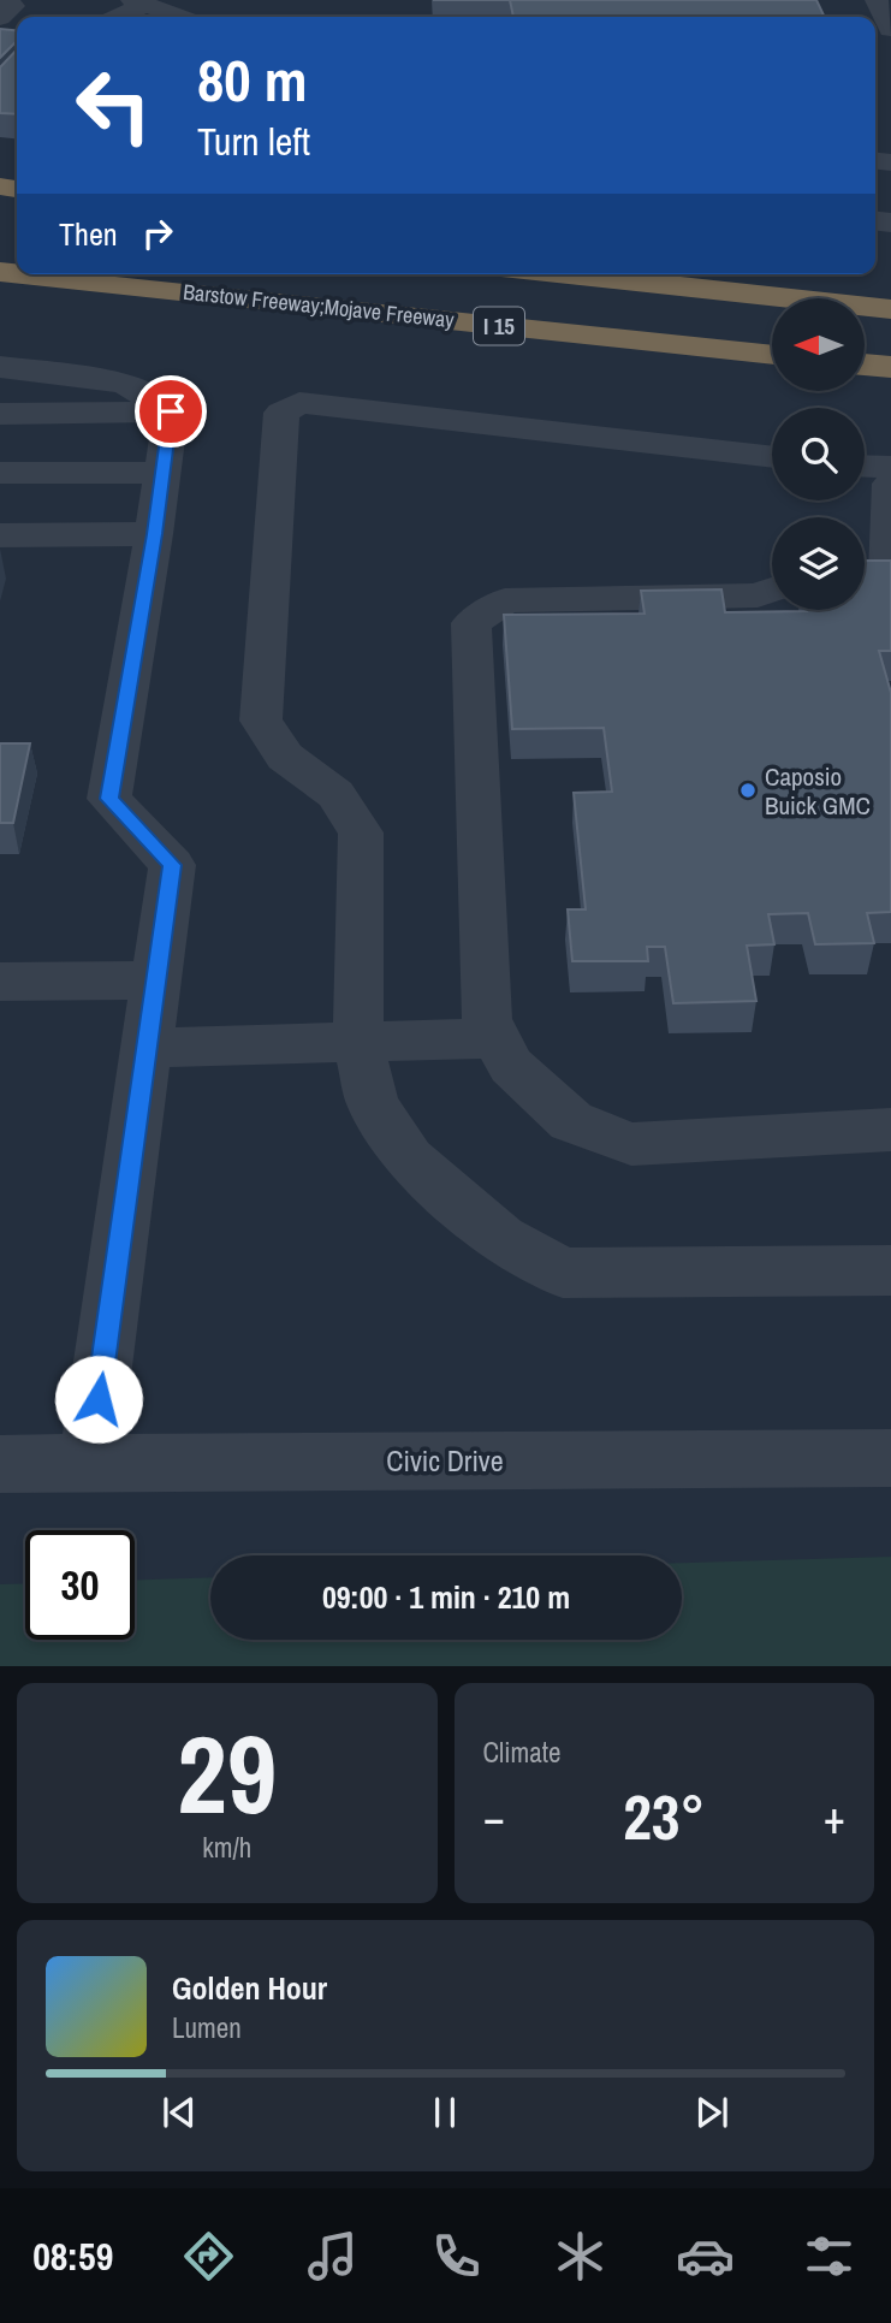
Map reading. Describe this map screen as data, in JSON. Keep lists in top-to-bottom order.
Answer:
{
  "streets": {
    "highway": ["Barstow Freeway;Mojave Freeway", "I 15"],
    "street": ["Civic Drive"]
  },
  "places": ["Caposio Buick GMC"],
  "north": "left",
  "page": {
    "turn": ["80 m", "Turn left"],
    "then": "Then",
    "limit": "30",
    "trip": "09:00 · 1 min · 210 m",
    "tile": [
      ["29", "km/h"],
      "Climate"
    ],
    "heat": ["−", "23°", "+"],
    "song": ["Golden Hour", "Lumen"],
    "tabs": "08:59"
  }
}
